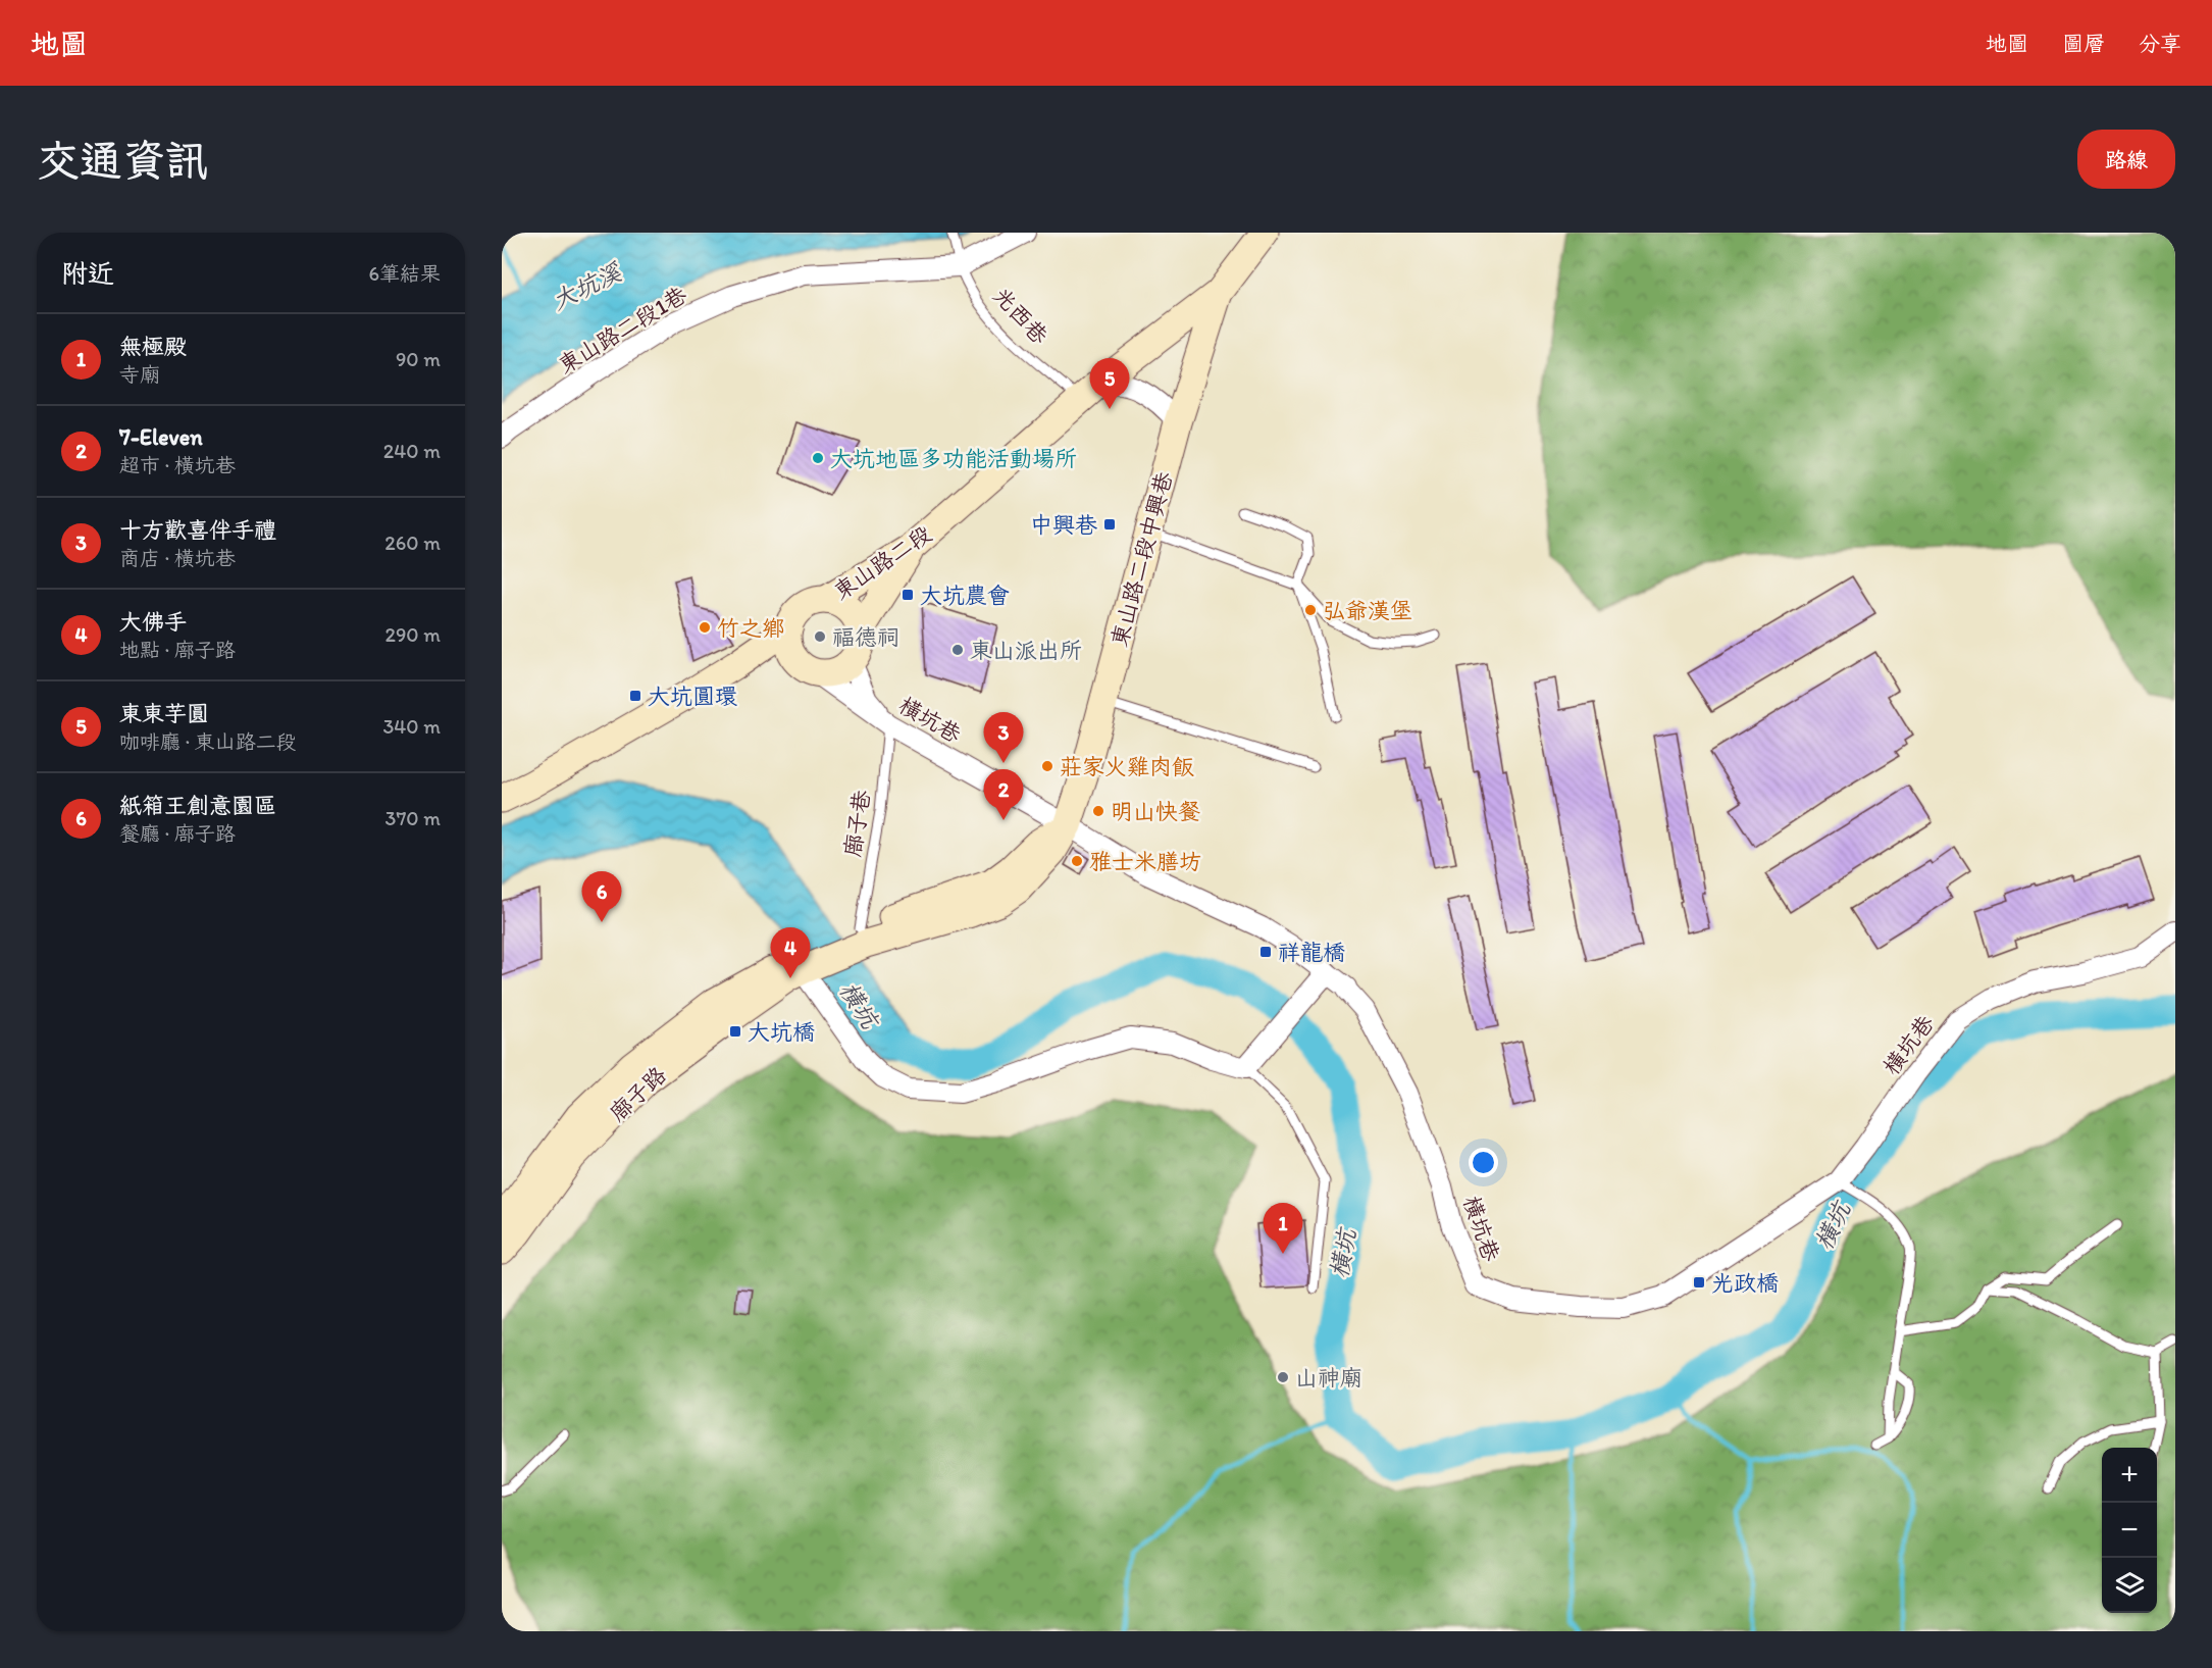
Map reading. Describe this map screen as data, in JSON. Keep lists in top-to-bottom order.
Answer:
{
  "streets": {
    "main road": ["東山路二段中興巷", "東山路二段", "廍子路"],
    "street": ["東山路二段1巷", "橫坑巷"],
    "lane": ["光西巷", "廍子巷"]
  },
  "crossings": [
    ["光西巷", "東山路二段1巷"],
    ["光西巷", "東山路二段"],
    ["東山路二段中興巷", "東山路二段"],
    ["東山路二段中興巷", "橫坑巷"],
    ["東山路二段", "橫坑巷"],
    ["橫坑巷", "廍子巷"]
  ],
  "water": ["大坑溪", "橫坑"],
  "places": {
    "other": [
      "大坑地區多功能活動場所",
      "弘爺漢堡",
      "竹之鄉",
      "福德祠",
      "東山派出所",
      "莊家火雞肉飯",
      "明山快餐",
      "雅士米膳坊",
      "山神廟"
    ],
    "transit": [
      "中興巷",
      "大坑農會",
      "大坑圓環",
      "祥龍橋",
      "大坑橋",
      "光政橋"
    ]
  },
  "page": {
    "header": "地圖",
    "nav": ["地圖", "圖層", "分享"],
    "buttons": "路線",
    "title": "交通資訊",
    "heading": ["附近", "6筆結果"],
    "list": [
      {
        "mark": "1",
        "name": "無極殿",
        "note": "寺廟",
        "value": "90 m"
      },
      {
        "mark": "2",
        "name": "7-Eleven",
        "note": "超市 · 橫坑巷",
        "value": "240 m"
      },
      {
        "mark": "3",
        "name": "十方歡喜伴手禮",
        "note": "商店 · 橫坑巷",
        "value": "260 m"
      },
      {
        "mark": "4",
        "name": "大佛手",
        "note": "地點 · 廍子路",
        "value": "290 m"
      },
      {
        "mark": "5",
        "name": "東東芋圓",
        "note": "咖啡廳 · 東山路二段",
        "value": "340 m"
      },
      {
        "mark": "6",
        "name": "紙箱王創意園區",
        "note": "餐廳 · 廍子路",
        "value": "370 m"
      }
    ],
    "pins": [
      "5",
      "3",
      "2",
      "6",
      "4",
      "1"
    ],
    "map_buttons": ["+", "−"]
  }
}
